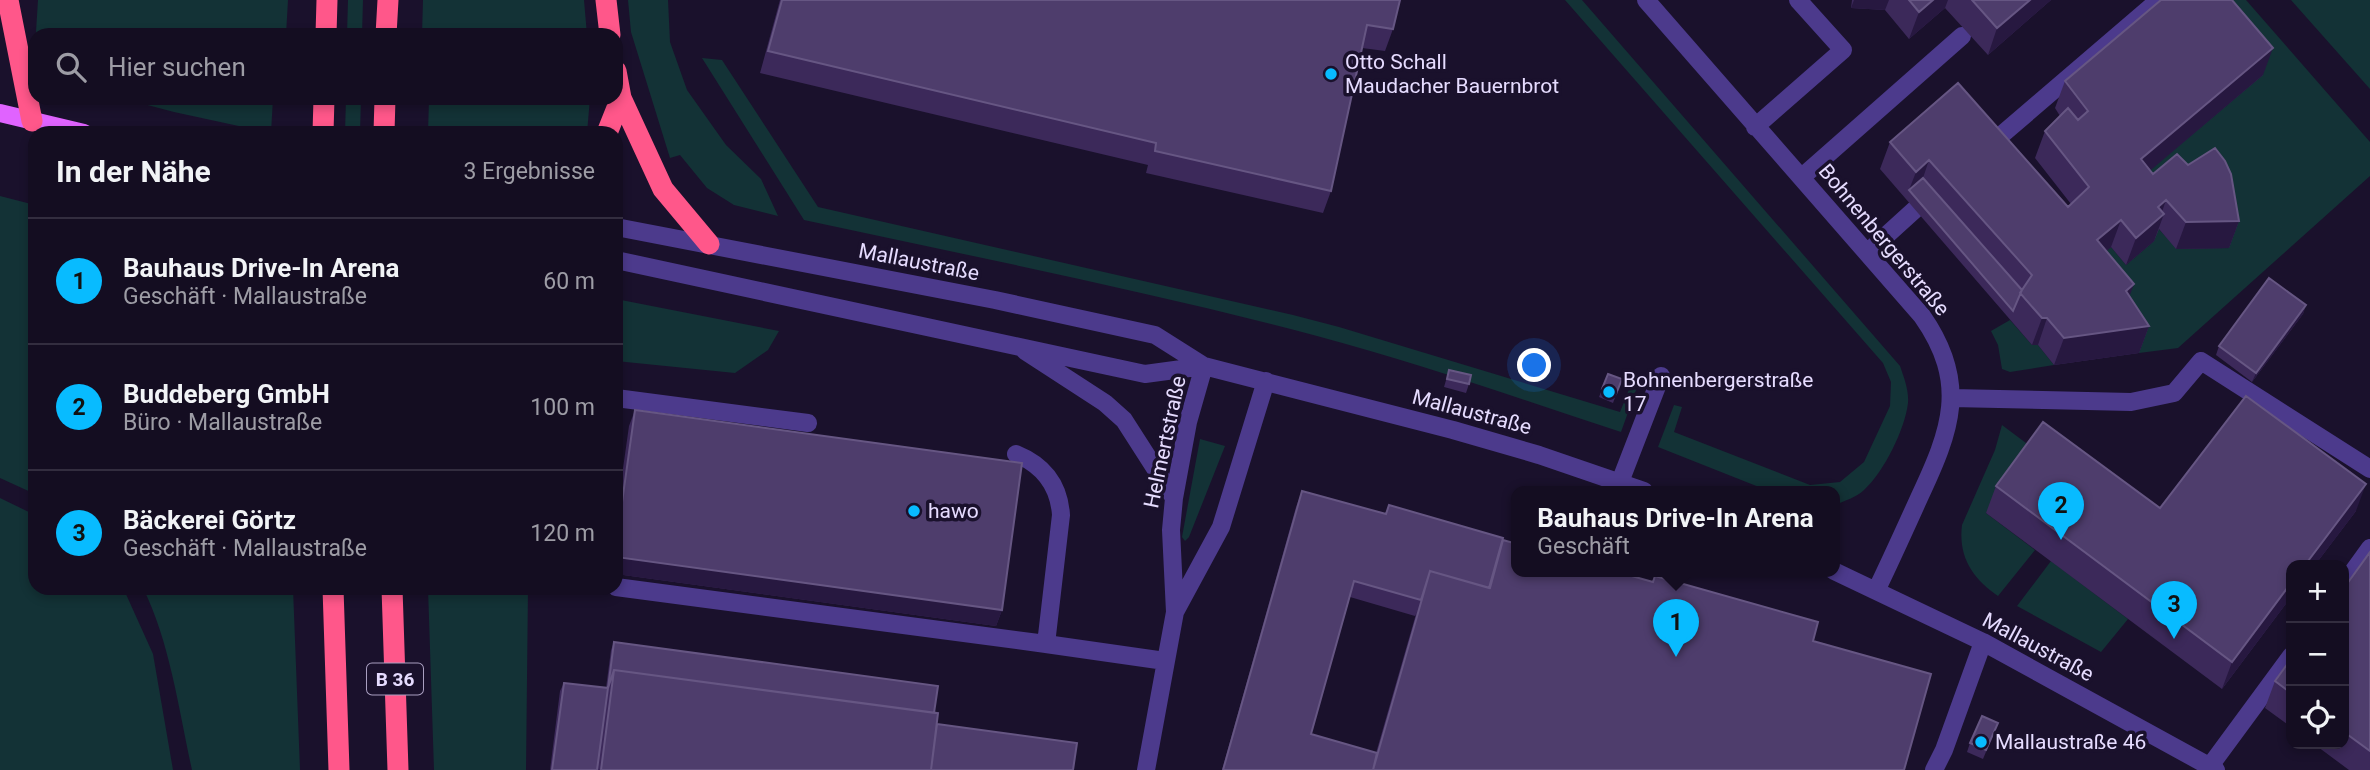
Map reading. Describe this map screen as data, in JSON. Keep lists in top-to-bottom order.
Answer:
{
  "streets": {
    "highway": ["B 36"],
    "street": ["Bohnenbergerstraße", "Mallaustraße", "Helmertstraße"]
  },
  "crossings": [
    ["Bohnenbergerstraße", "Mallaustraße"],
    ["Mallaustraße", "Helmertstraße"]
  ],
  "places": [
    "Otto Schall Maudacher Bauernbrot",
    "Bohnenbergerstraße 17",
    "hawo",
    "Mallaustraße 46"
  ],
  "page": {
    "search": "Hier suchen",
    "heading": ["In der Nähe", "3 Ergebnisse"],
    "list": [
      {
        "mark": "1",
        "name": "Bauhaus Drive-In Arena",
        "note": "Geschäft · Mallaustraße",
        "value": "60 m"
      },
      {
        "mark": "2",
        "name": "Buddeberg GmbH",
        "note": "Büro · Mallaustraße",
        "value": "100 m"
      },
      {
        "mark": "3",
        "name": "Bäckerei Görtz",
        "note": "Geschäft · Mallaustraße",
        "value": "120 m"
      }
    ],
    "pins": ["2", "3", "1"],
    "popup": ["Bauhaus Drive-In Arena", "Geschäft"],
    "map_buttons": ["+", "−"]
  }
}
